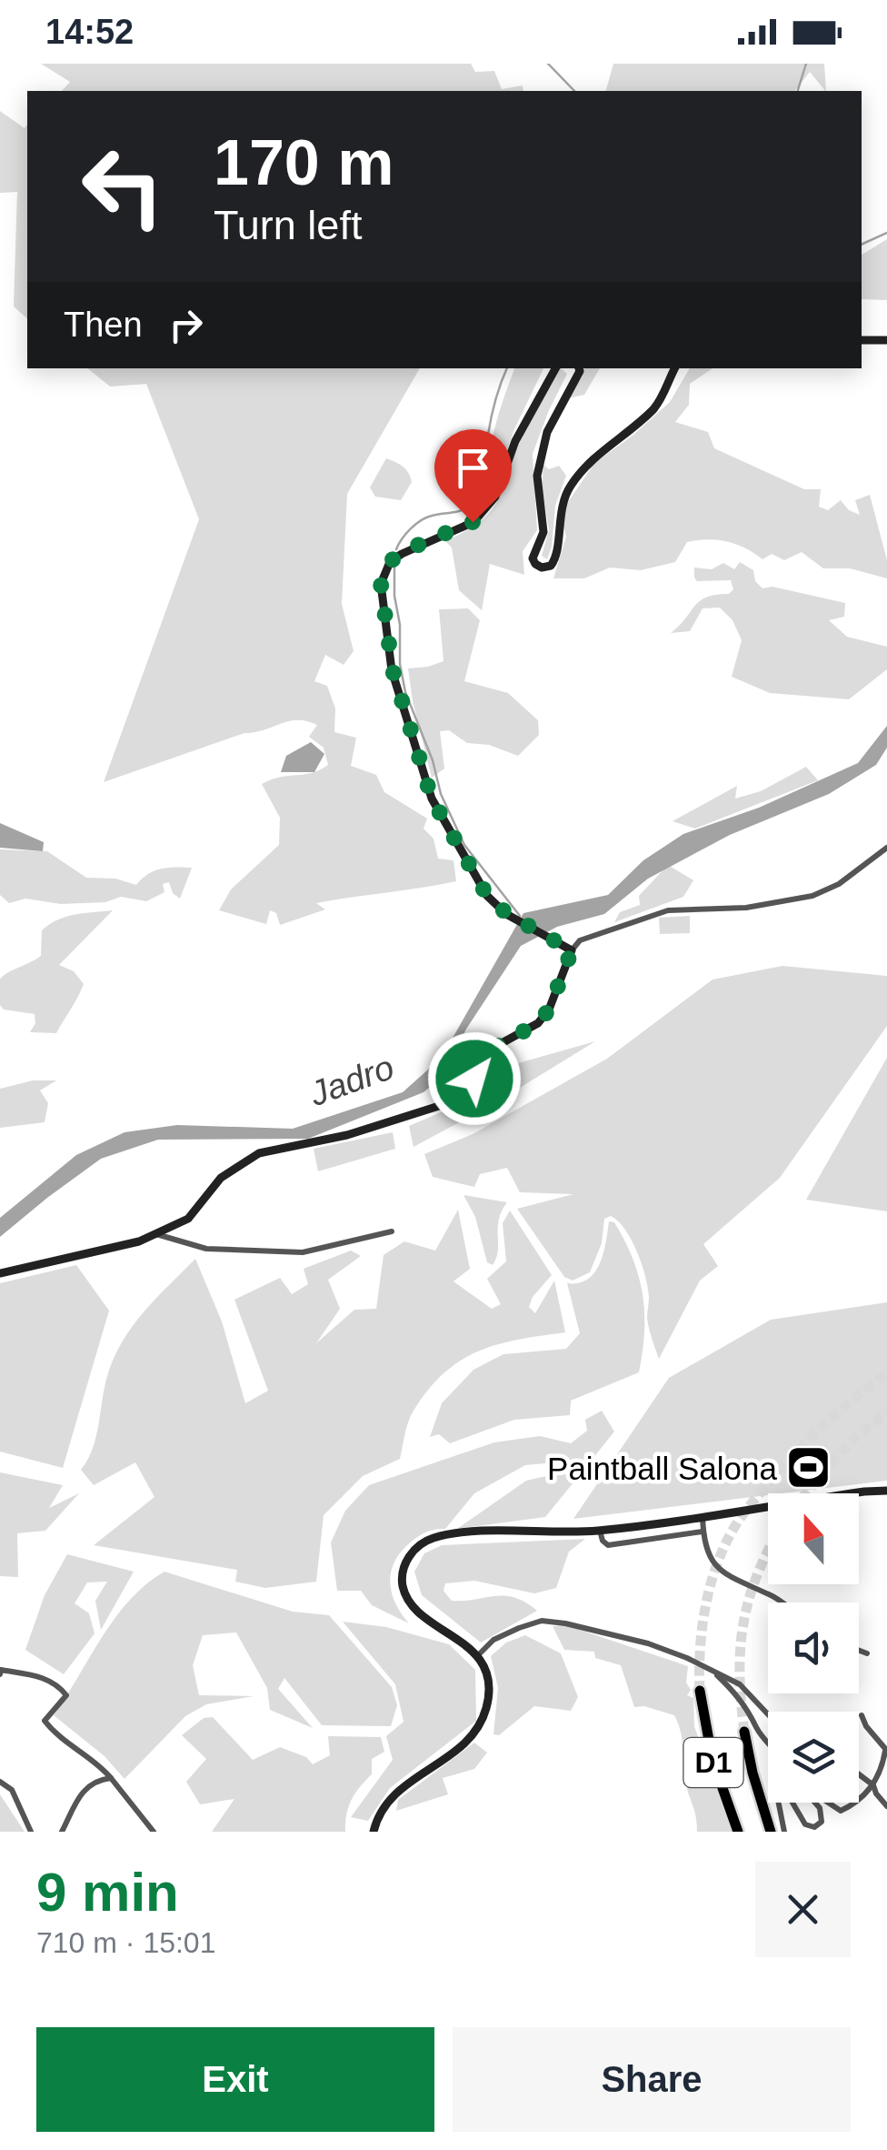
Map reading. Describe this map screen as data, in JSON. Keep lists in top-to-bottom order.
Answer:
{
  "streets": {
    "highway": ["D1"]
  },
  "water": ["Jadro"],
  "places": {
    "sports": ["Paintball Salona"]
  },
  "north": "top",
  "page": {
    "status": "14:52",
    "turn": ["170 m", "Turn left"],
    "then": "Then",
    "heading": ["9 min", "710 m · 15:01"],
    "buttons": ["Exit", "Share"]
  }
}
